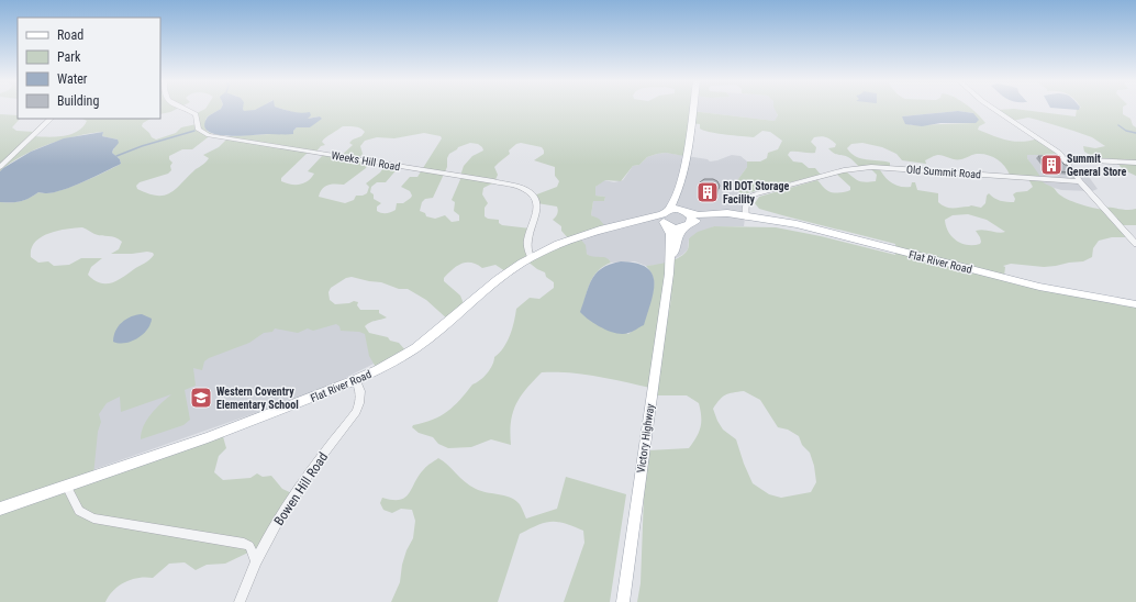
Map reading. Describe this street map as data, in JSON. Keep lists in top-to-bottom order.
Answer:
{
  "streets": {
    "main road": ["Flat River Road", "Victory Highway"],
    "street": ["Weeks Hill Road", "Old Summit Road", "Bowen Hill Road"]
  },
  "crossings": [
    ["Weeks Hill Road", "Flat River Road"],
    ["Old Summit Road", "Flat River Road"],
    ["Flat River Road", "Victory Highway"],
    ["Flat River Road", "Bowen Hill Road"]
  ],
  "places": {
    "building": ["Summit General Store", "RI DOT Storage Facility"],
    "school or university": ["Western Coventry Elementary School"]
  },
  "legend": [
    "Road",
    "Park",
    "Water",
    "Building"
  ]
}
